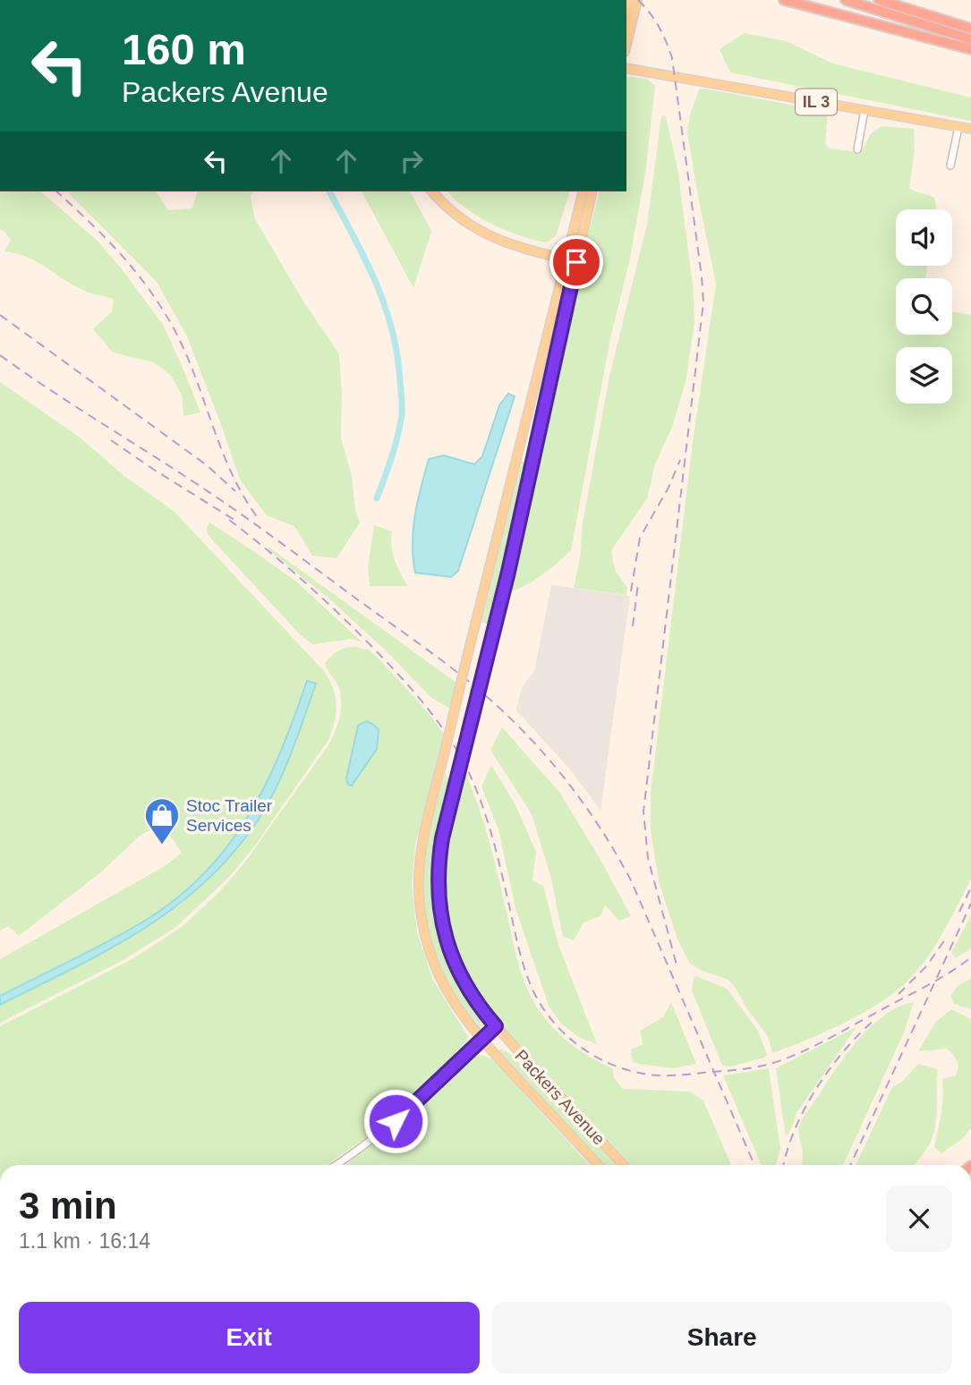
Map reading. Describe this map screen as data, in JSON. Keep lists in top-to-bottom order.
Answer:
{
  "streets": {
    "main road": ["IL 3", "Packers Avenue"]
  },
  "places": {
    "shop": ["Stoc Trailer Services"]
  },
  "page": {
    "turn": ["160 m", "Packers Avenue"],
    "heading": ["3 min", "1.1 km · 16:14"],
    "buttons": ["Exit", "Share"]
  }
}
